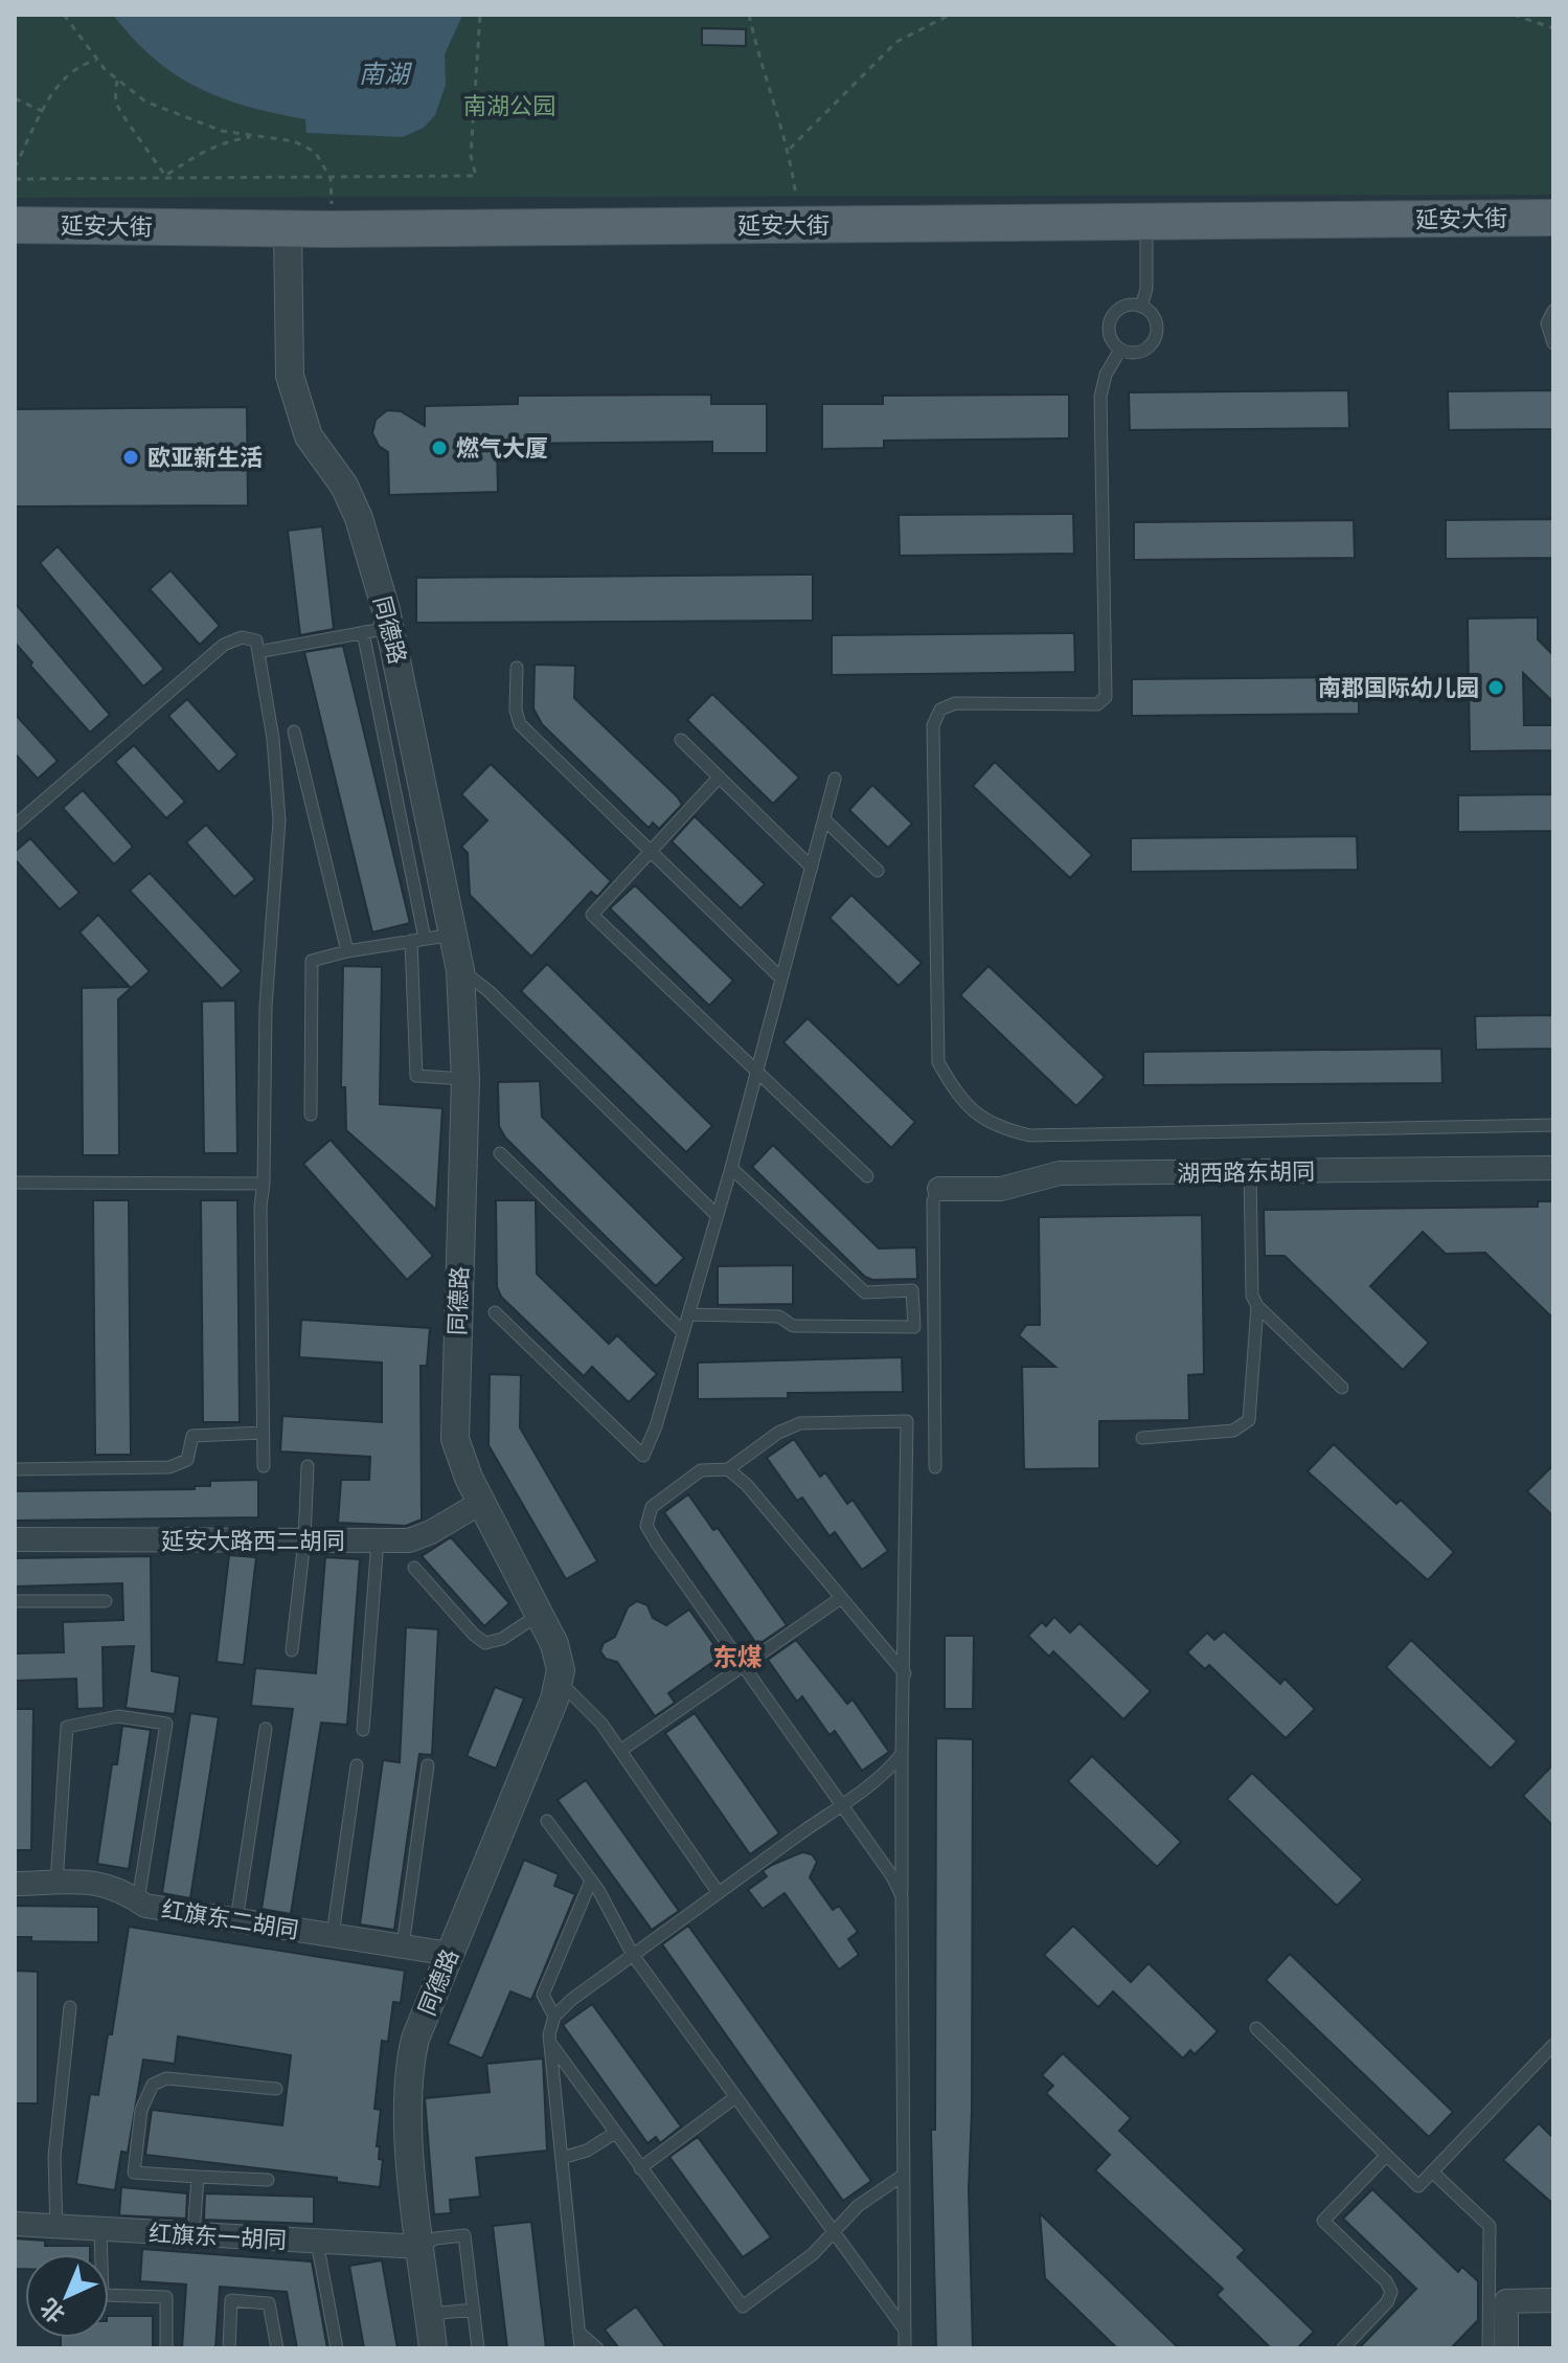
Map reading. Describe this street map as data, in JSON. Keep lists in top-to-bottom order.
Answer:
{
  "streets": {
    "main road": ["延安大街"],
    "street": [
      "同德路",
      "湖西路东胡同",
      "延安大路西二胡同",
      "红旗东二胡同",
      "红旗东一胡同"
    ]
  },
  "crossings": [
    ["延安大街", "同德路"],
    ["同德路", "延安大路西二胡同"],
    ["同德路", "红旗东二胡同"],
    ["同德路", "红旗东一胡同"]
  ],
  "districts": ["东煤"],
  "water": ["南湖"],
  "parks": ["南湖公园"],
  "places": ["燃气大厦", "欧亚新生活", "南郡国际幼儿园"],
  "north": "bottom left"
}
